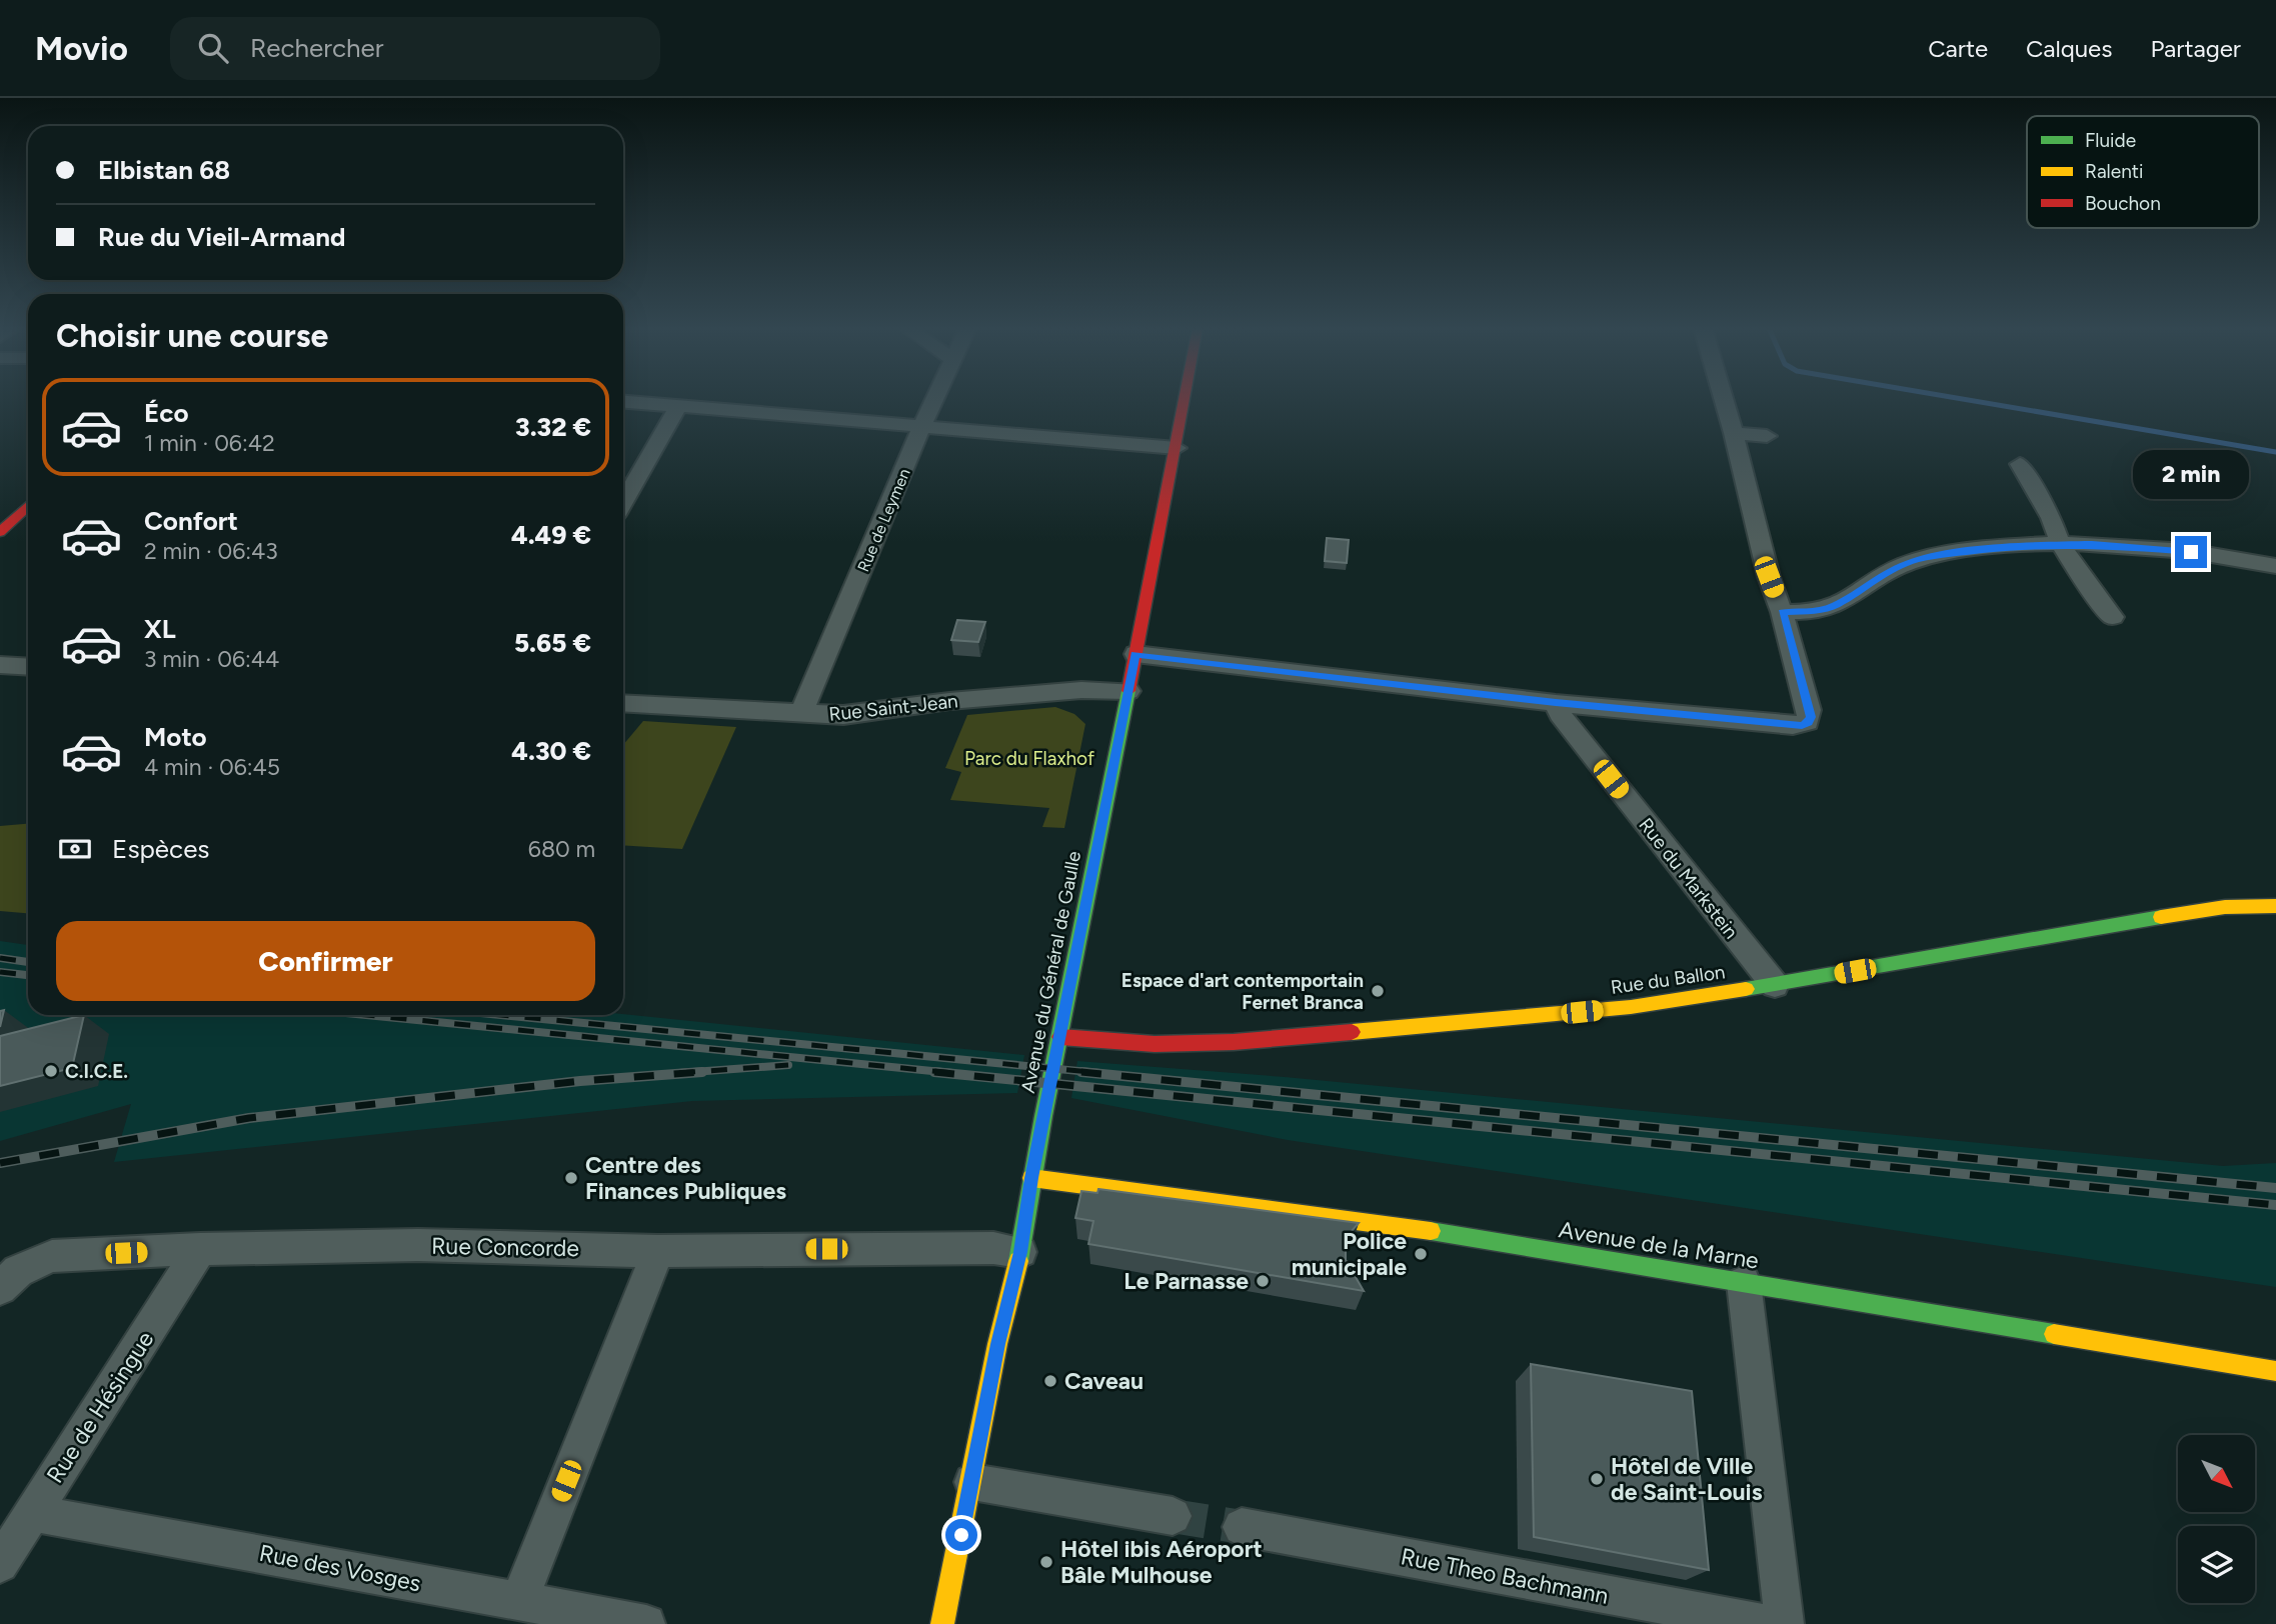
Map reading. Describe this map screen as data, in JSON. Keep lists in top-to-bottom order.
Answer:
{
  "streets": {
    "street": [
      "Rue de Leymen",
      "Rue Saint-Jean",
      "Rue du Markstein",
      "Avenue du Général de Gaulle",
      "Rue du Ballon",
      "Avenue de la Marne",
      "Rue Concorde",
      "Rue de Hésingue",
      "Rue des Vosges",
      "Rue Theo Bachmann"
    ]
  },
  "crossings": [
    ["Rue de Leymen", "Rue Saint-Jean"],
    ["Rue Saint-Jean", "Avenue du Général de Gaulle"],
    ["Rue du Markstein", "Rue du Ballon"],
    ["Avenue du Général de Gaulle", "Rue du Ballon"],
    ["Avenue du Général de Gaulle", "Avenue de la Marne"],
    ["Avenue du Général de Gaulle", "Rue Concorde"],
    ["Rue Concorde", "Rue de Hésingue"],
    ["Rue de Hésingue", "Rue des Vosges"]
  ],
  "parks": ["Parc du Flaxhof"],
  "places": [
    "Espace d'art contemportain Fernet Branca",
    "C.I.C.E.",
    "Centre des Finances Publiques",
    "Police municipale",
    "Le Parnasse",
    "Caveau",
    "Hôtel de Ville de Saint-Louis",
    "Hôtel ibis Aéroport Bâle Mulhouse"
  ],
  "legend": ["Fluide", "Ralenti", "Bouchon"],
  "north": "bottom right",
  "page": {
    "header": "Movio",
    "search": "Rechercher",
    "nav": ["Carte", "Calques", "Partager"],
    "banner": ["Elbistan 68", "Rue du Vieil-Armand"],
    "heading": "Choisir une course",
    "list": [
      {
        "name": "Éco",
        "note": "1 min · 06:42",
        "value": "3.32 €"
      },
      {
        "name": "Confort",
        "note": "2 min · 06:43",
        "value": "4.49 €"
      },
      {
        "name": "XL",
        "note": "3 min · 06:44",
        "value": "5.65 €"
      },
      {
        "name": "Moto",
        "note": "4 min · 06:45",
        "value": "4.30 €"
      }
    ],
    "bubble": "2 min",
    "pay": ["Espèces", "680 m"],
    "buttons": "Confirmer"
  }
}
